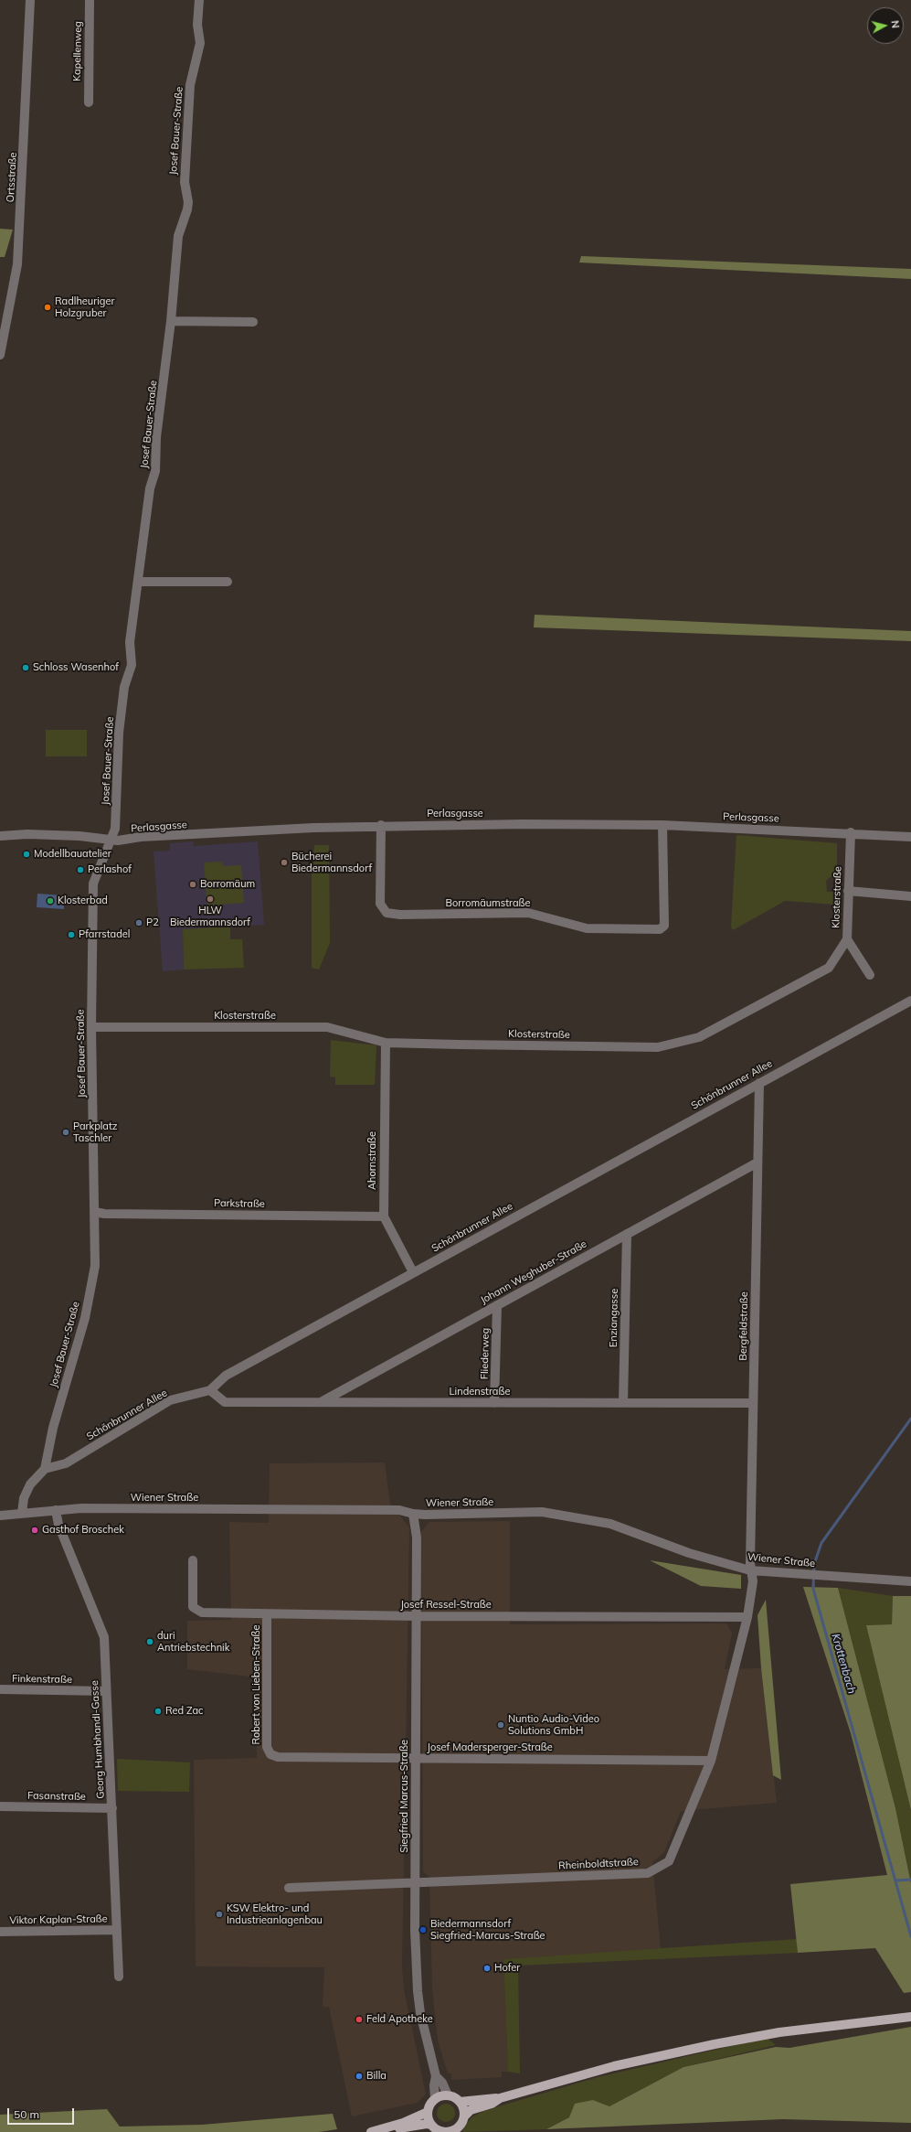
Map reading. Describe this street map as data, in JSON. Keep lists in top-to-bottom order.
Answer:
{
  "streets": {
    "street": [
      "Kapellenweg",
      "Josef Bauer-Straße",
      "Ortsstraße",
      "Perlasgasse",
      "Klosterstraße",
      "Borromäumstraße",
      "Schönbrunner Allee",
      "Ahornstraße",
      "Parkstraße",
      "Johann Weghuber-Straße",
      "Enziangasse",
      "Bergfeldstraße",
      "Fliederweg",
      "Lindenstraße",
      "Wiener Straße",
      "Josef Ressel-Straße",
      "Finkenstraße",
      "Robert von Lieben-Straße",
      "Georg Humbhandl-Gasse",
      "Josef Madersperger-Straße",
      "Fasanstraße",
      "Siegfried Marcus-Straße",
      "Rheinboldtstraße",
      "Viktor Kaplan-Straße"
    ]
  },
  "crossings": [
    ["Josef Bauer-Straße", "Perlasgasse"],
    ["Josef Bauer-Straße", "Klosterstraße"],
    ["Josef Bauer-Straße", "Schönbrunner Allee"],
    ["Josef Bauer-Straße", "Parkstraße"],
    ["Perlasgasse", "Klosterstraße"],
    ["Perlasgasse", "Borromäumstraße"],
    ["Klosterstraße", "Ahornstraße"],
    ["Schönbrunner Allee", "Ahornstraße"],
    ["Schönbrunner Allee", "Bergfeldstraße"],
    ["Schönbrunner Allee", "Lindenstraße"],
    ["Ahornstraße", "Parkstraße"],
    ["Johann Weghuber-Straße", "Enziangasse"],
    ["Johann Weghuber-Straße", "Bergfeldstraße"],
    ["Johann Weghuber-Straße", "Fliederweg"],
    ["Johann Weghuber-Straße", "Lindenstraße"],
    ["Enziangasse", "Lindenstraße"],
    ["Bergfeldstraße", "Lindenstraße"],
    ["Bergfeldstraße", "Wiener Straße"],
    ["Bergfeldstraße", "Rheinboldtstraße"],
    ["Fliederweg", "Lindenstraße"],
    ["Wiener Straße", "Georg Humbhandl-Gasse"],
    ["Wiener Straße", "Siegfried Marcus-Straße"],
    ["Wiener Straße", "Rheinboldtstraße"],
    ["Josef Ressel-Straße", "Robert von Lieben-Straße"],
    ["Josef Ressel-Straße", "Siegfried Marcus-Straße"],
    ["Josef Ressel-Straße", "Rheinboldtstraße"],
    ["Finkenstraße", "Georg Humbhandl-Gasse"],
    ["Robert von Lieben-Straße", "Josef Madersperger-Straße"],
    ["Georg Humbhandl-Gasse", "Fasanstraße"],
    ["Georg Humbhandl-Gasse", "Viktor Kaplan-Straße"],
    ["Josef Madersperger-Straße", "Siegfried Marcus-Straße"],
    ["Josef Madersperger-Straße", "Rheinboldtstraße"],
    ["Siegfried Marcus-Straße", "Rheinboldtstraße"]
  ],
  "water": ["Krottenbach"],
  "places": [
    "Radlheuriger Holzgruber",
    "Schloss Wasenhof",
    "Modellbauatelier",
    "Bücherei Biedermannsdorf",
    "Perlashof",
    "Borromäum",
    "HLW Biedermannsdorf",
    "Klosterbad",
    "P2",
    "Pfarrstadel",
    "Parkplatz Taschler",
    "Gasthof Broschek",
    "duri Antriebstechnik",
    "Red Zac",
    "Nuntio Audio-Video Solutions GmbH",
    "KSW Elektro- und Industrieanlagenbau",
    "Biedermannsdorf Siegfried-Marcus-Straße",
    "Hofer",
    "Feld Apotheke",
    "Billa"
  ],
  "scale_bar": "50 m",
  "north": "right"
}
